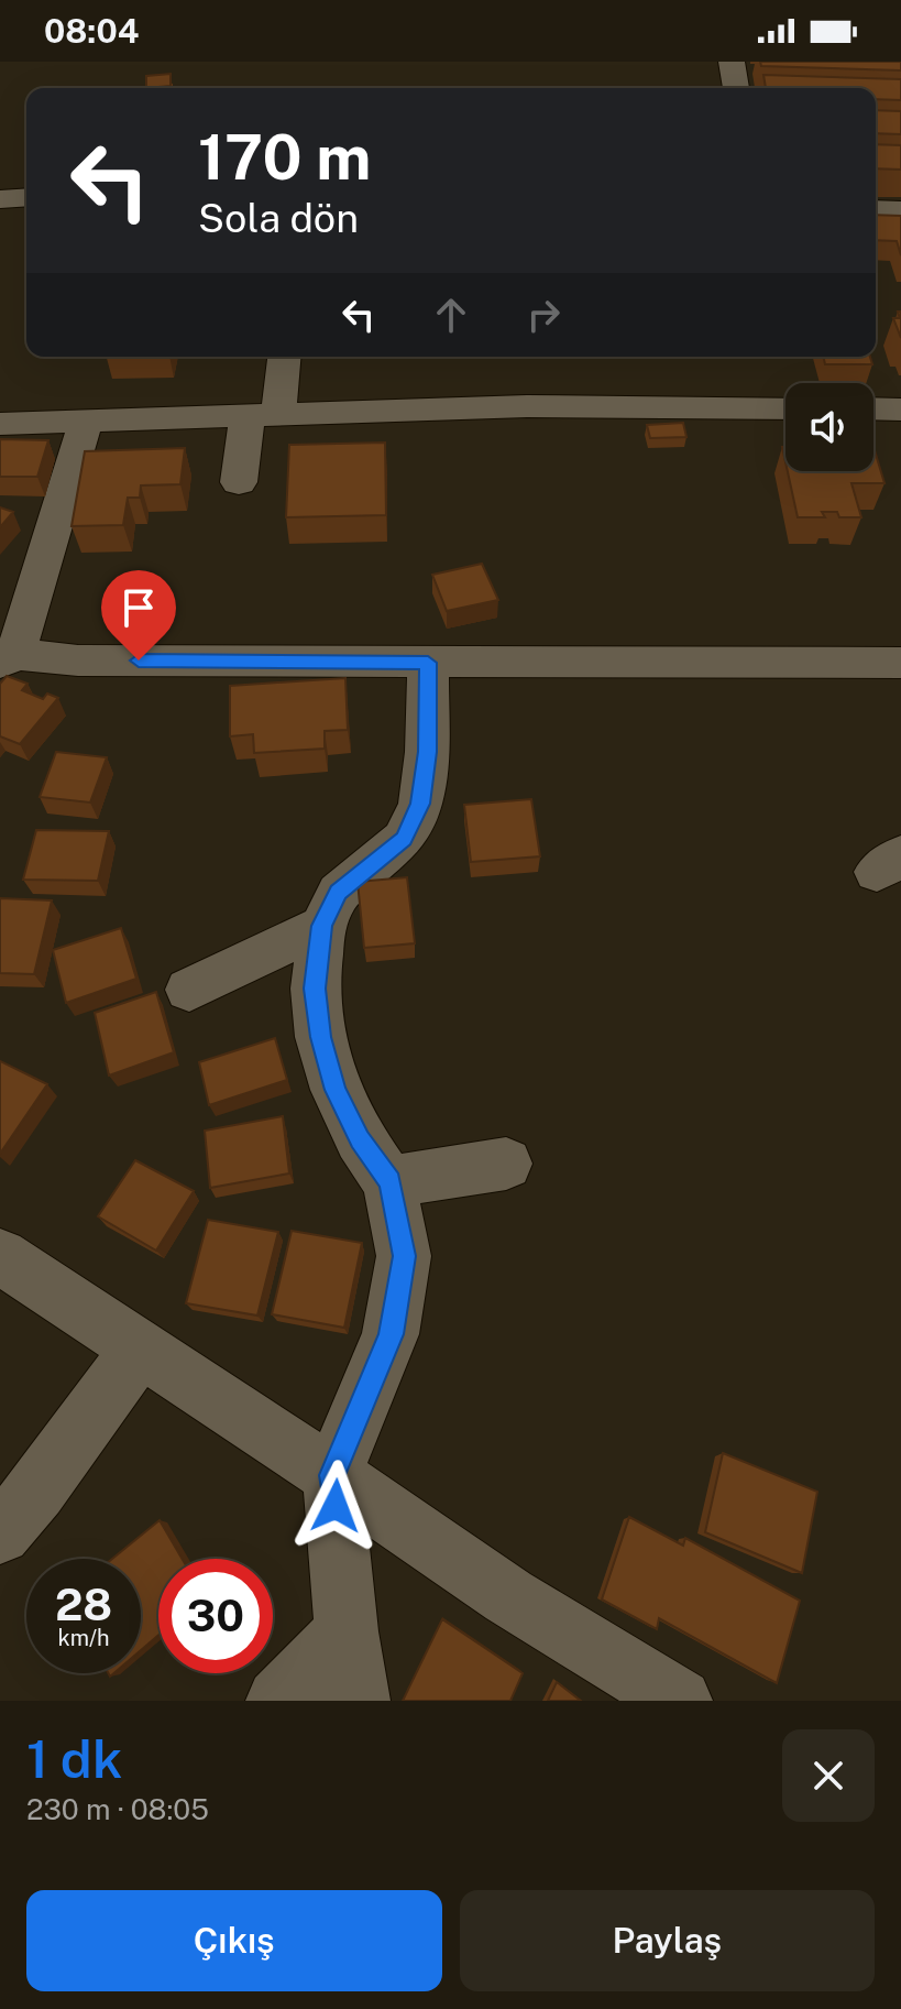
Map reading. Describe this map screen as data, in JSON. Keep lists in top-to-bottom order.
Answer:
{
  "page": {
    "status": "08:04",
    "turn": ["170 m", "Sola dön"],
    "speed": "28 km/h",
    "limit": "30",
    "heading": ["1 dk", "230 m · 08:05"],
    "buttons": ["Çıkış", "Paylaş"]
  }
}
